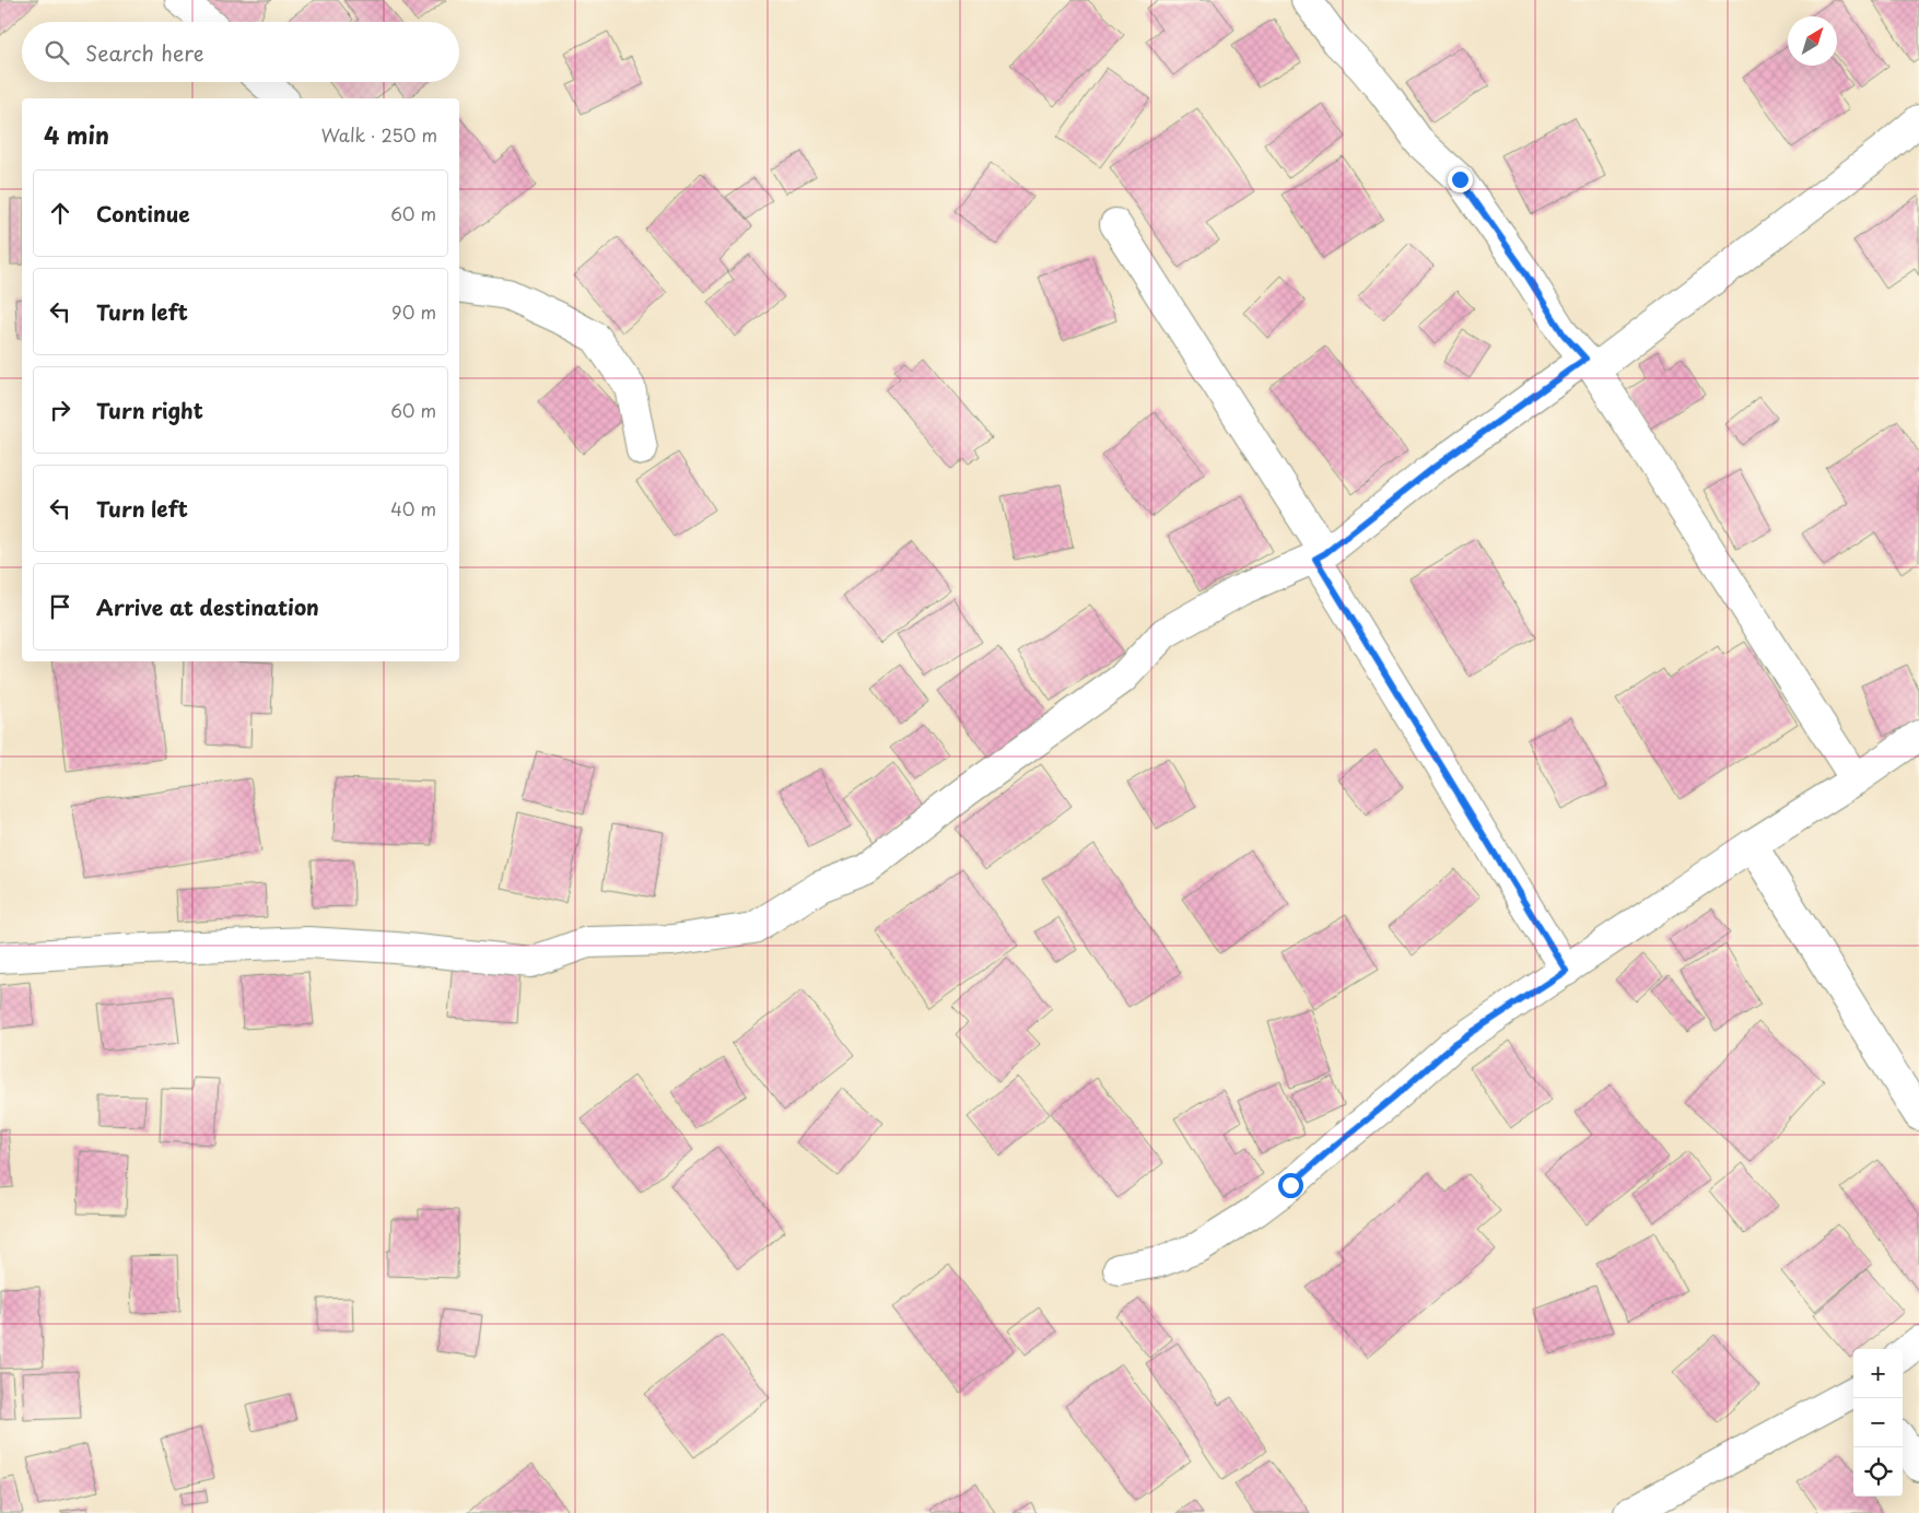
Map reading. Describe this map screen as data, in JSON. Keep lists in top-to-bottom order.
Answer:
{
  "north": "top right",
  "page": {
    "search": "Search here",
    "heading": ["4 min", "Walk · 250 m"],
    "list": [
      ["Continue", "60 m"],
      ["Turn left", "90 m"],
      ["Turn right", "60 m"],
      ["Turn left", "40 m"],
      "Arrive at destination"
    ],
    "map_buttons": ["+", "−"]
  }
}
